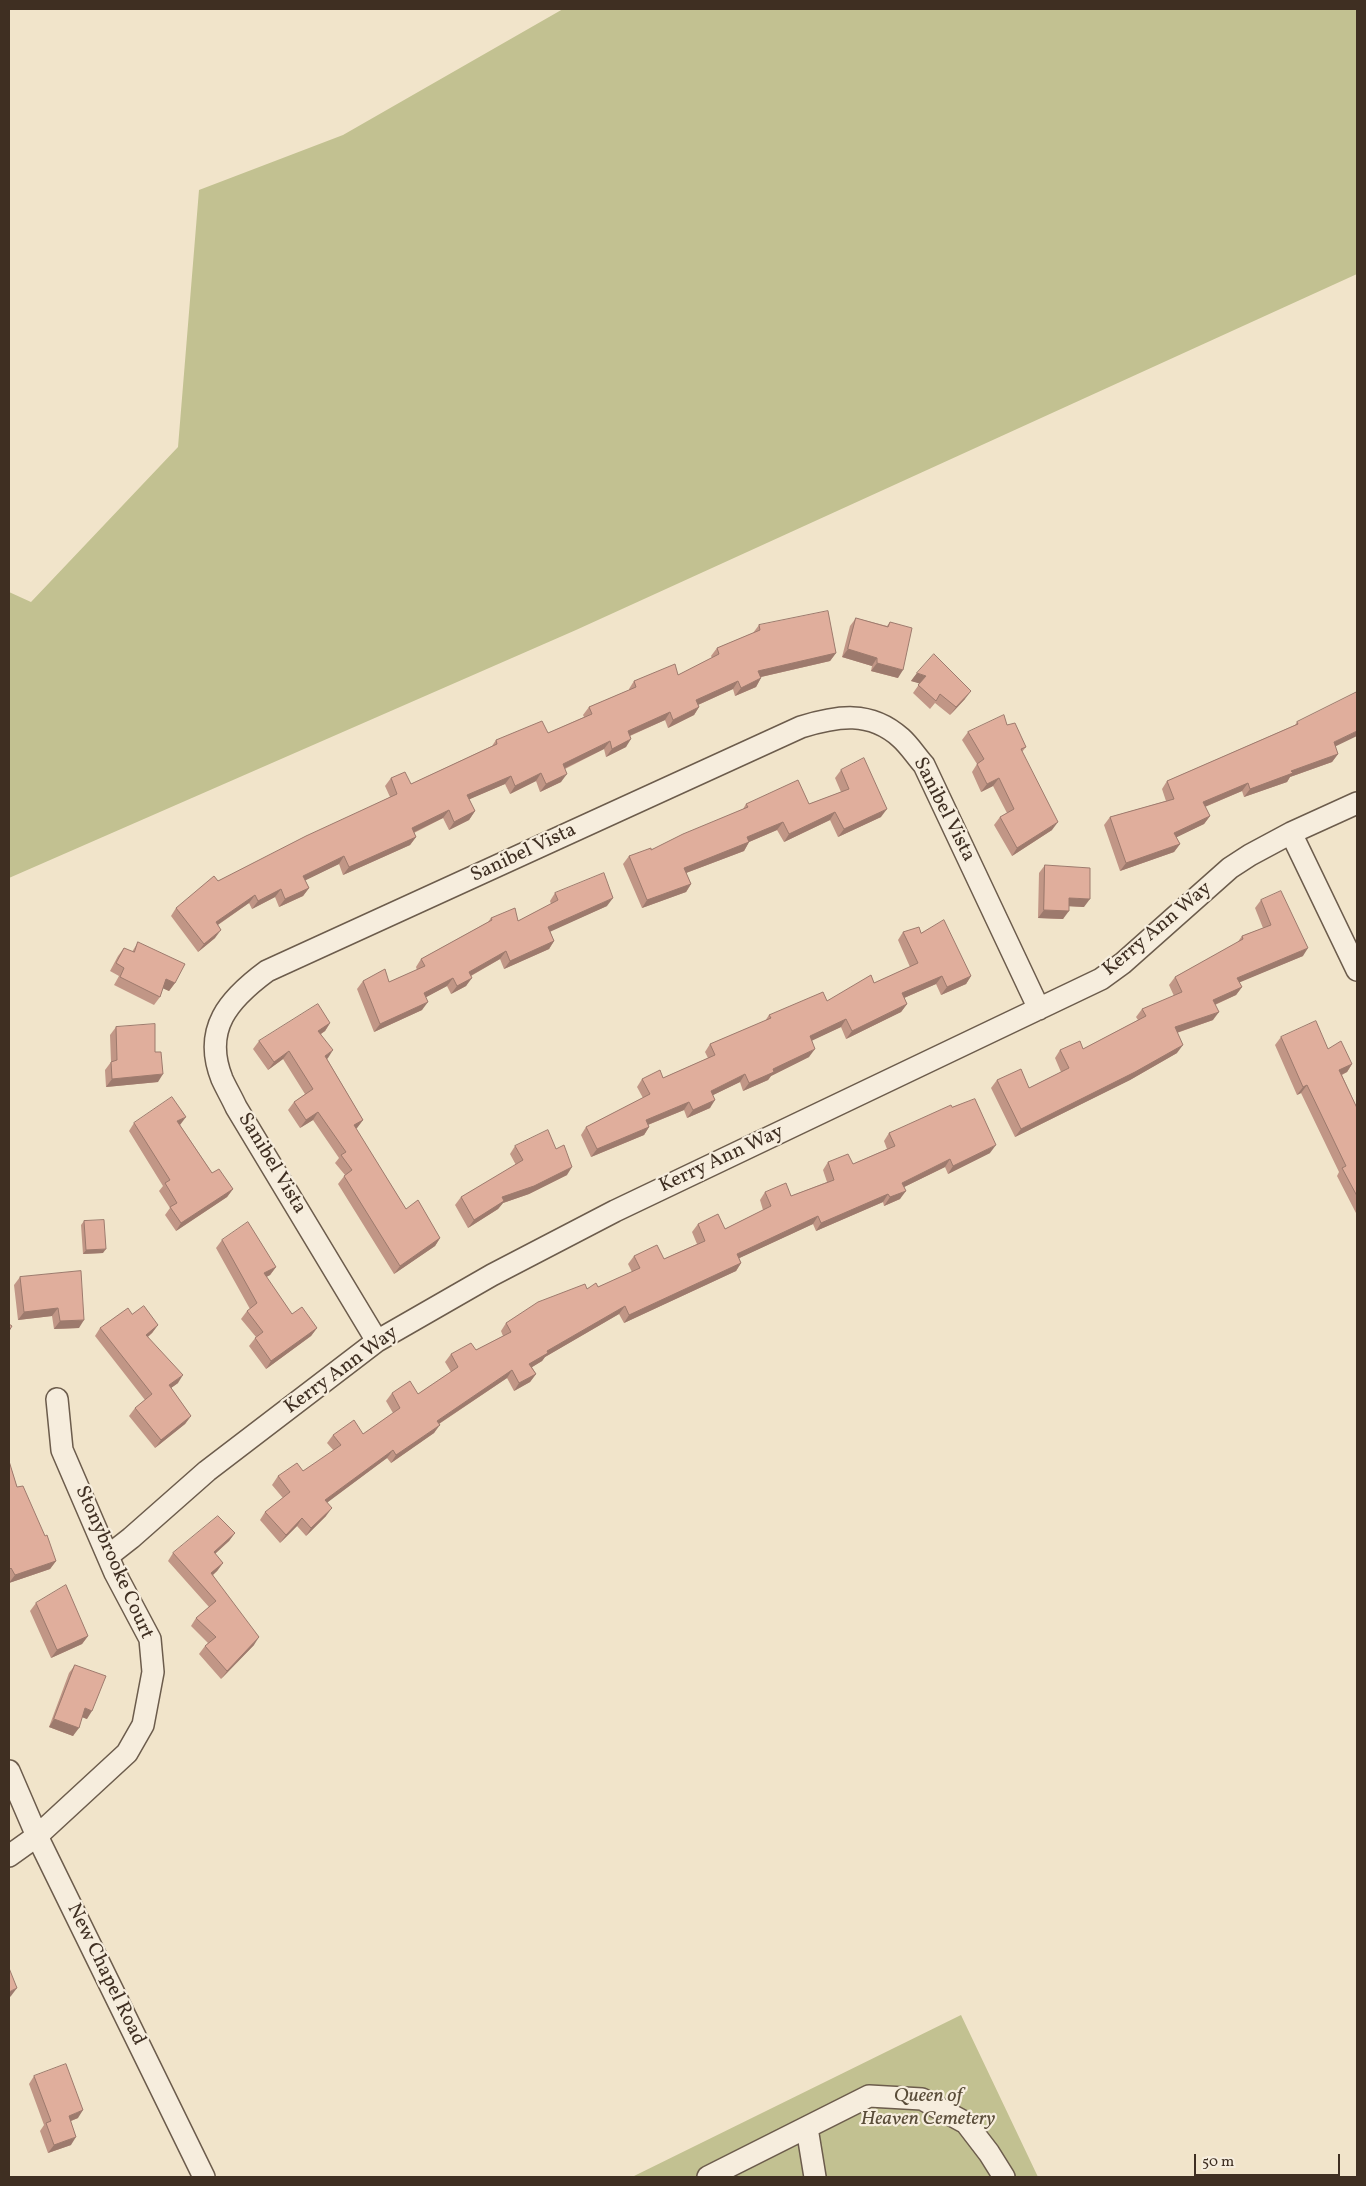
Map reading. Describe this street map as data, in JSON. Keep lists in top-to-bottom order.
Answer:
{
  "streets": {
    "street": [
      "Sanibel Vista",
      "Kerry Ann Way",
      "Stonybrooke Court",
      "New Chapel Road"
    ]
  },
  "crossings": [
    ["Sanibel Vista", "Kerry Ann Way"],
    ["Kerry Ann Way", "Stonybrooke Court"],
    ["Stonybrooke Court", "New Chapel Road"]
  ],
  "parks": ["Queen of Heaven Cemetery"],
  "scale_bar": "50 m"
}
